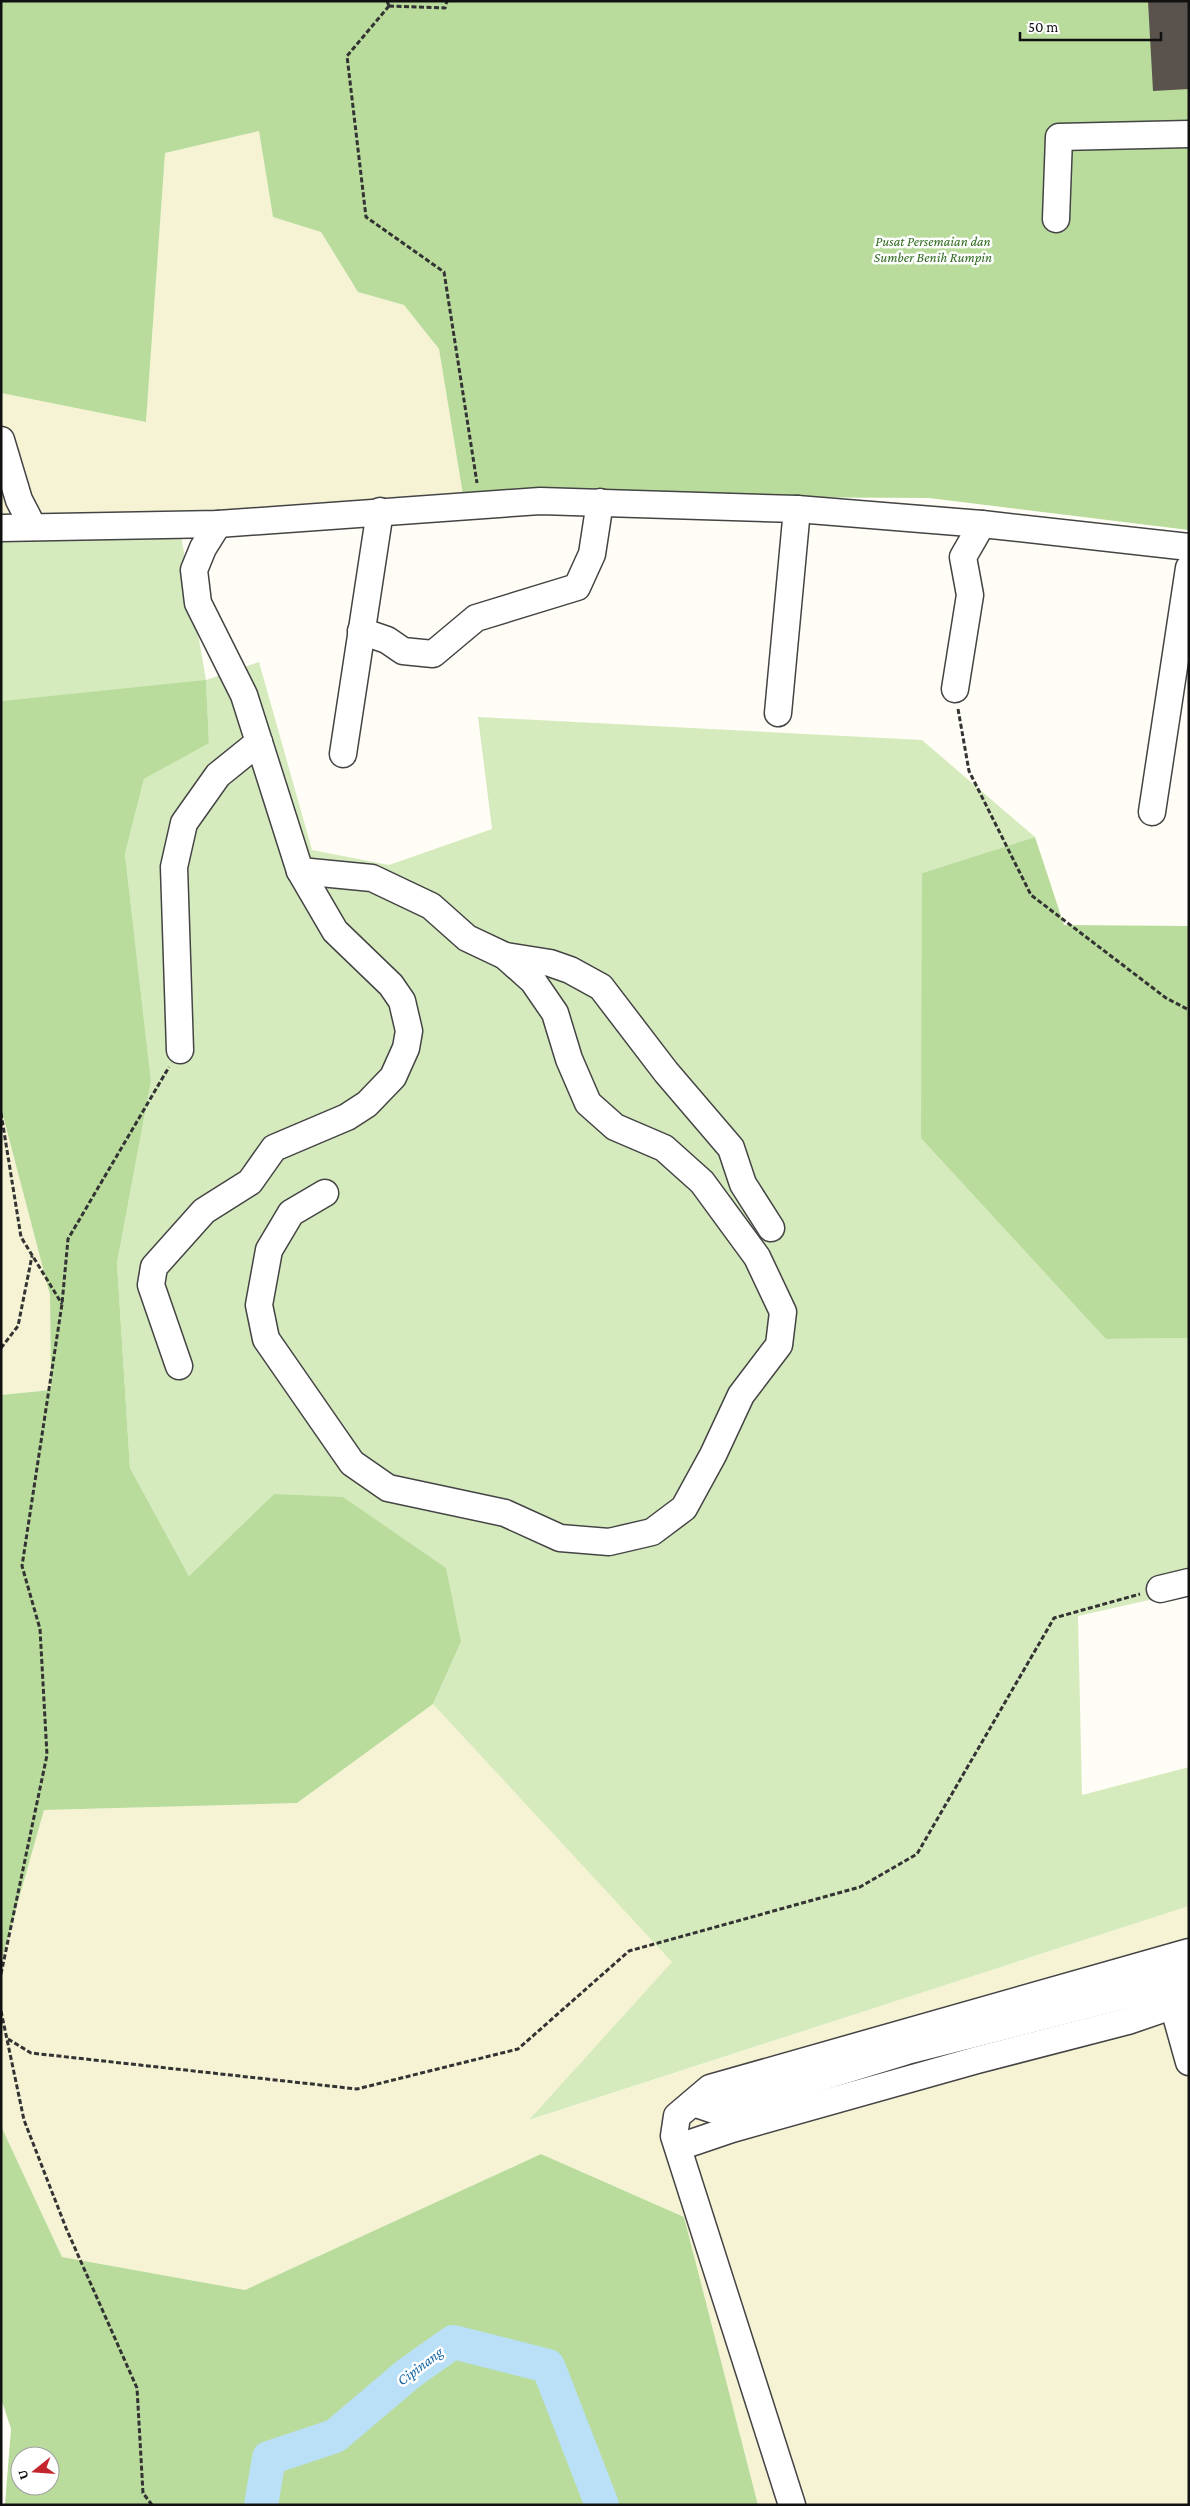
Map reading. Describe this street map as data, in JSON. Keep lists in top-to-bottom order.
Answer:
{
  "water": ["Cipinang"],
  "parks": ["Pusat Persemaian dan Sumber Benih Rumpin"],
  "scale_bar": "50 m",
  "north": "left"
}
